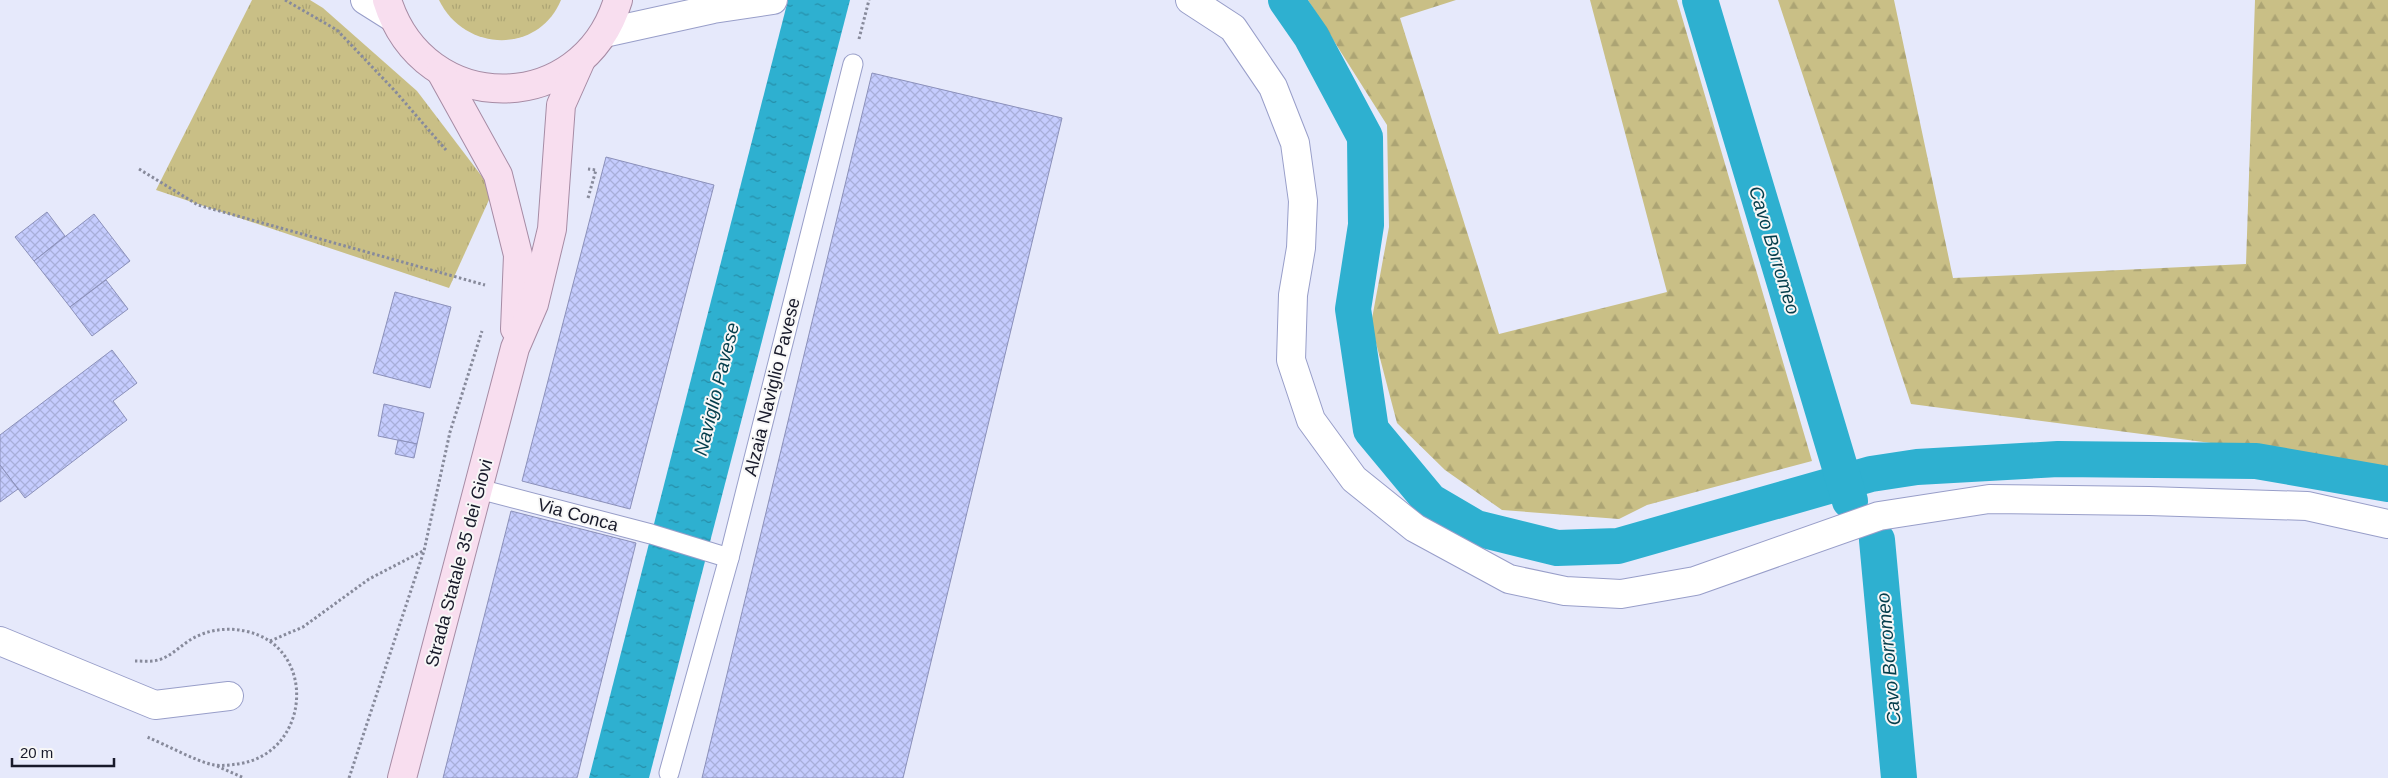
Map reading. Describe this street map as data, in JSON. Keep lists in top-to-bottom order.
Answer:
{
  "streets": {
    "main road": ["Strada Statale 35 dei Giovi"],
    "lane": ["Alzaia Naviglio Pavese", "Via Conca"]
  },
  "crossings": [
    ["Alzaia Naviglio Pavese", "Via Conca"],
    ["Via Conca", "Strada Statale 35 dei Giovi"]
  ],
  "water": ["Cavo Borromeo", "Naviglio Pavese"],
  "scale_bar": "20 m"
}
